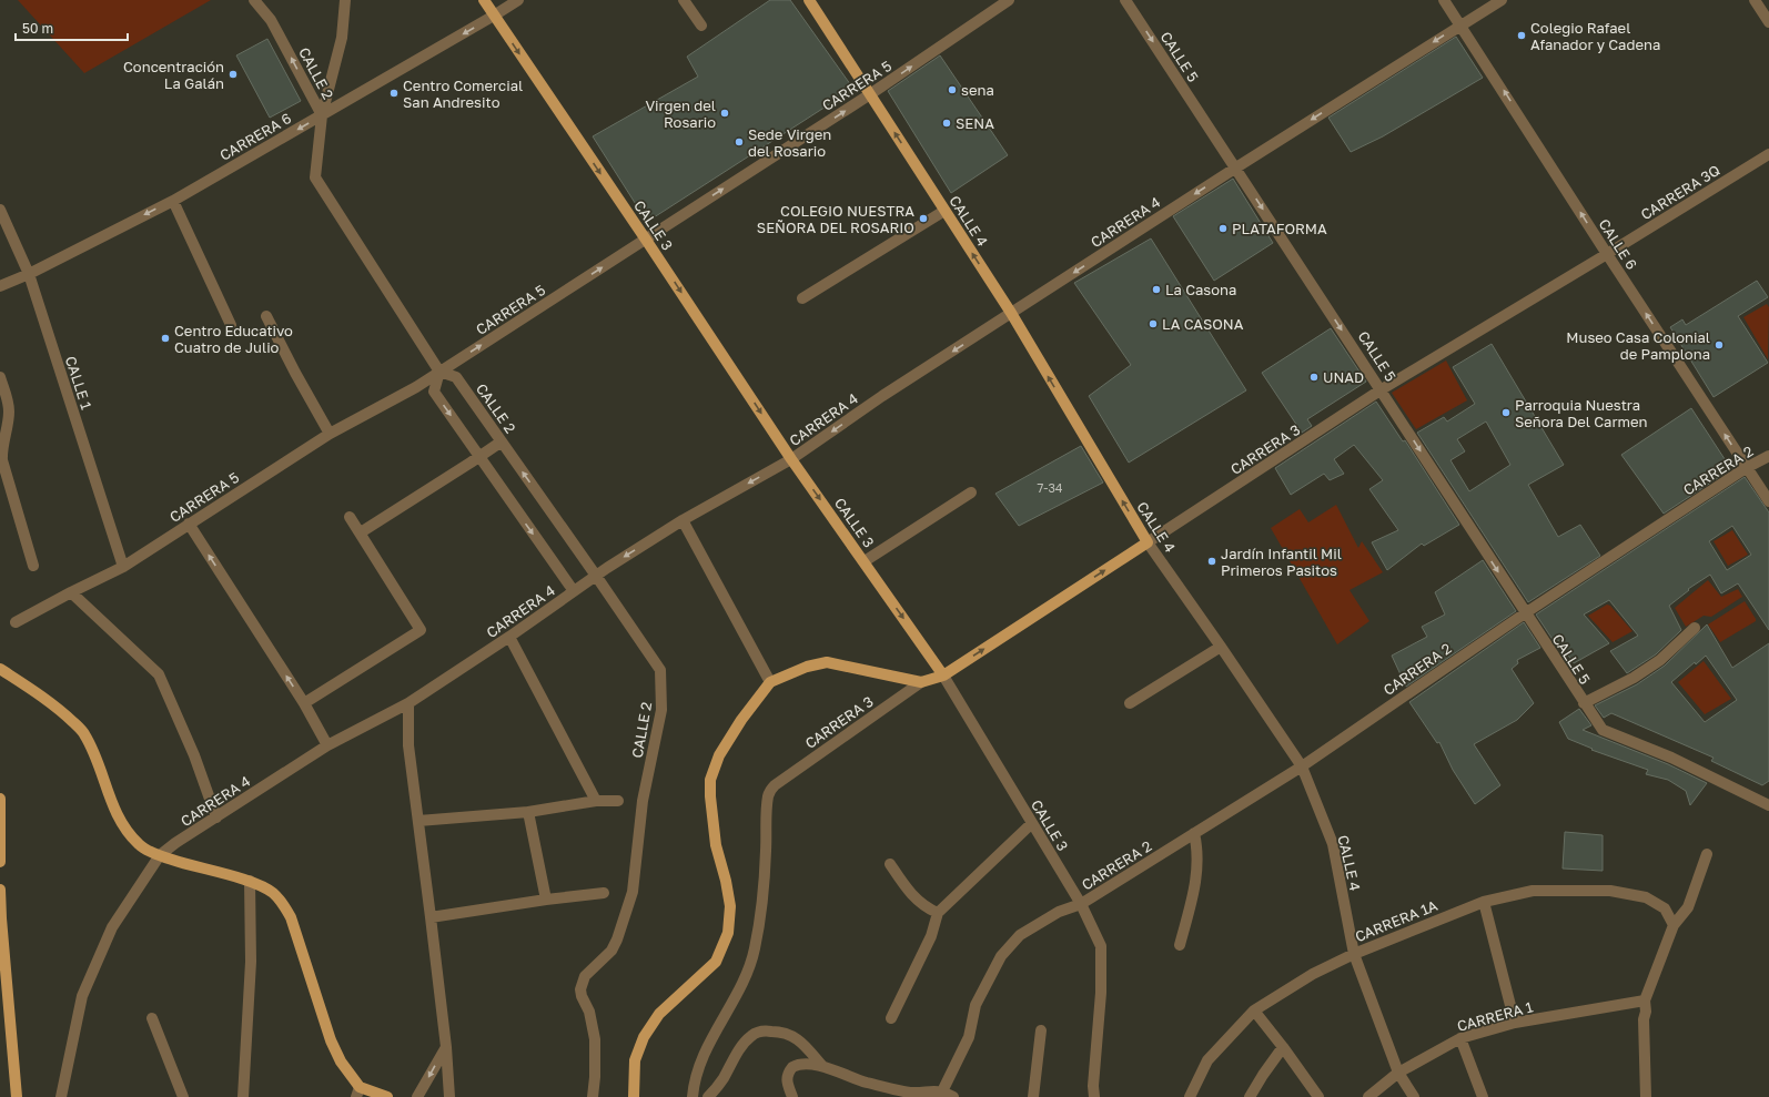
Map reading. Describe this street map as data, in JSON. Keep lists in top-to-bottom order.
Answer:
{
  "streets": {
    "main road": ["CALLE 4", "CALLE 3", "CARRERA 3"],
    "street": [
      "CALLE 5",
      "CALLE 2",
      "CARRERA 5",
      "CARRERA 6",
      "CARRERA 3Q",
      "CARRERA 4",
      "CALLE 6",
      "CALLE 1",
      "CARRERA 2",
      "CARRERA 1A",
      "CARRERA 1"
    ]
  },
  "crossings": [
    ["CALLE 5", "CARRERA 4"],
    ["CALLE 5", "CARRERA 3"],
    ["CALLE 5", "CARRERA 2"],
    ["CALLE 2", "CARRERA 5"],
    ["CALLE 2", "CARRERA 6"],
    ["CALLE 2", "CARRERA 4"],
    ["CARRERA 5", "CALLE 4"],
    ["CARRERA 5", "CALLE 3"],
    ["CARRERA 5", "CALLE 1"],
    ["CARRERA 6", "CALLE 3"],
    ["CARRERA 6", "CALLE 1"],
    ["CARRERA 3Q", "CALLE 6"],
    ["CARRERA 3Q", "CARRERA 3"],
    ["CALLE 4", "CARRERA 4"],
    ["CALLE 4", "CARRERA 3"],
    ["CALLE 4", "CARRERA 2"],
    ["CALLE 4", "CARRERA 1A"],
    ["CALLE 4", "CARRERA 1"],
    ["CARRERA 4", "CALLE 3"],
    ["CARRERA 4", "CALLE 6"],
    ["CALLE 3", "CARRERA 3"],
    ["CALLE 3", "CARRERA 2"],
    ["CALLE 6", "CARRERA 3"],
    ["CALLE 6", "CARRERA 2"]
  ],
  "one_way": [
    "CALLE 5",
    "CARRERA 5",
    "CARRERA 6",
    "CALLE 4",
    "CARRERA 4",
    "CALLE 3",
    "CALLE 6"
  ],
  "places": [
    "Colegio Rafael Afanador y Cadena",
    "Concentración La Galán",
    "sena",
    "Centro Comercial San Andresito",
    "Virgen del Rosario",
    "SENA",
    "Sede Virgen del Rosario",
    "COLEGIO NUESTRA SEÑORA DEL ROSARIO",
    "PLATAFORMA",
    "La Casona",
    "LA CASONA",
    "Centro Educativo Cuatro de Julio",
    "Museo Casa Colonial de Pamplona",
    "UNAD",
    "Parroquia Nuestra Señora Del Carmen",
    "Jardín Infantil Mil Primeros Pasitos"
  ],
  "house_numbers": ["7-34"],
  "scale_bar": "50 m"
}
